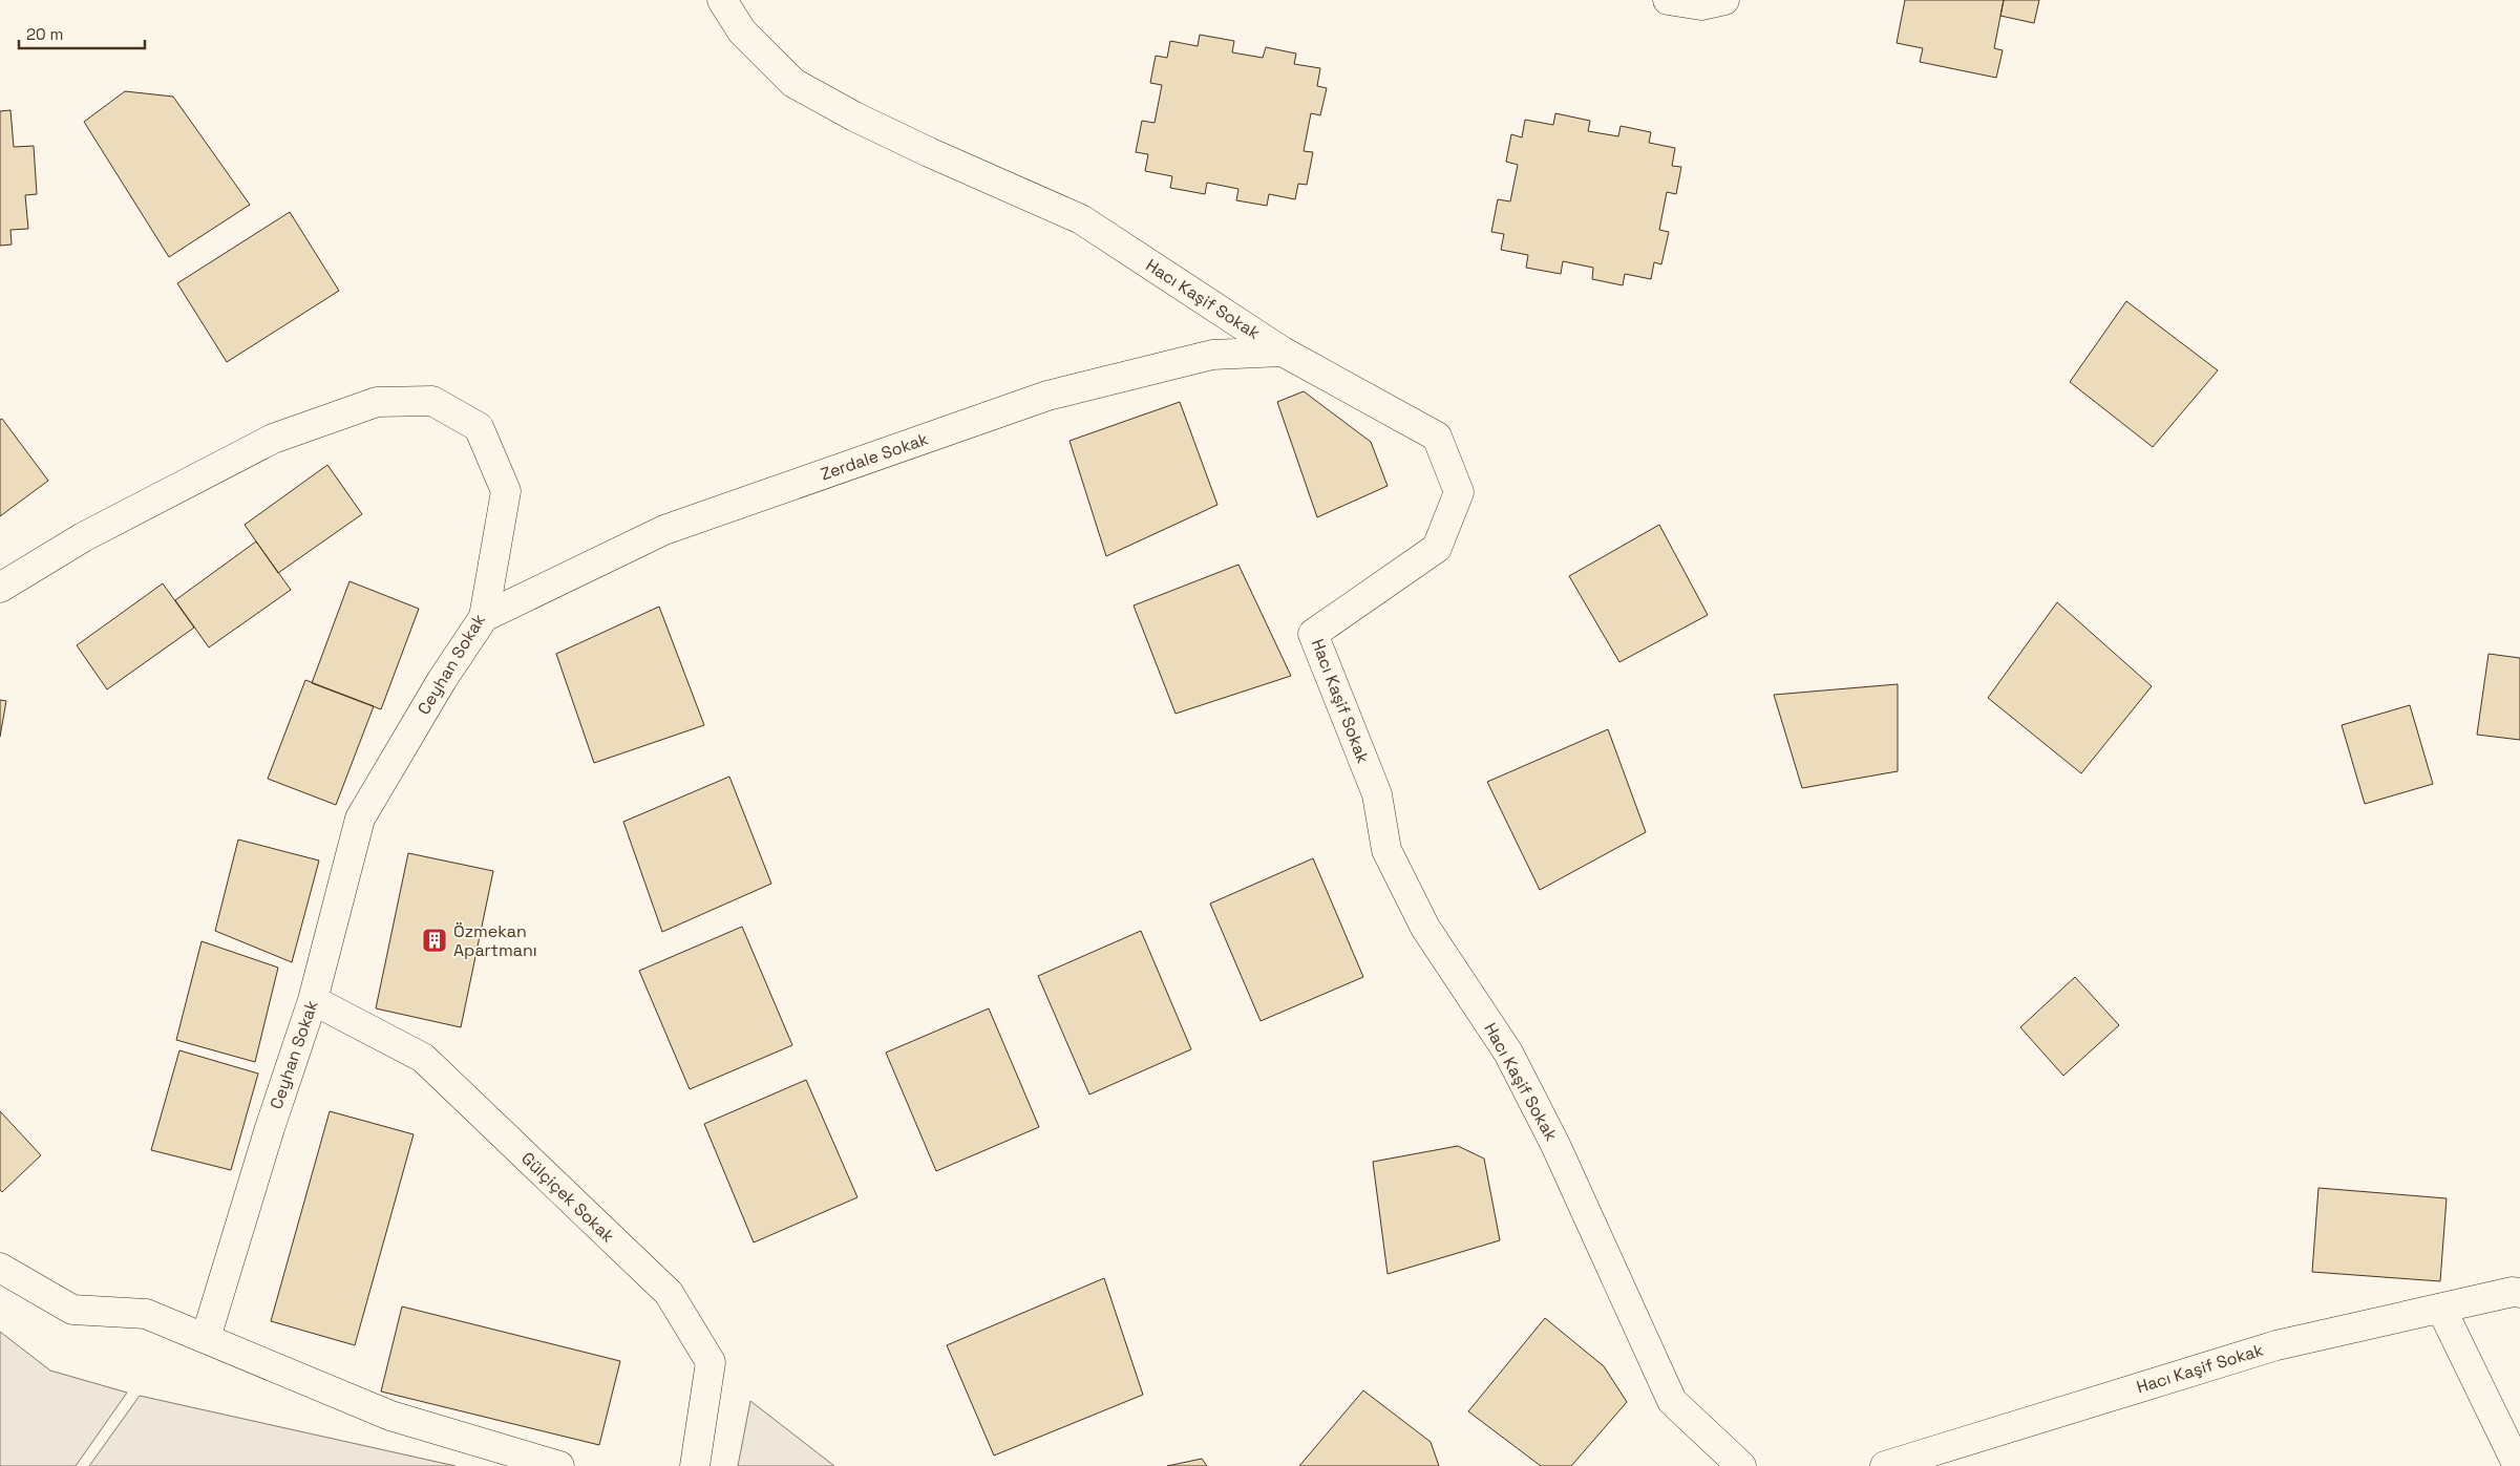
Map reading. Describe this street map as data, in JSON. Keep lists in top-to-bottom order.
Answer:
{
  "streets": {
    "street": [
      "Hacı Kaşif Sokak",
      "Zerdale Sokak",
      "Ceyhan Sokak",
      "Gülçiçek Sokak"
    ]
  },
  "crossings": [
    ["Hacı Kaşif Sokak", "Zerdale Sokak"],
    ["Zerdale Sokak", "Ceyhan Sokak"],
    ["Ceyhan Sokak", "Gülçiçek Sokak"]
  ],
  "places": {
    "building": ["Özmekan Apartmanı"]
  },
  "scale_bar": "20 m"
}
